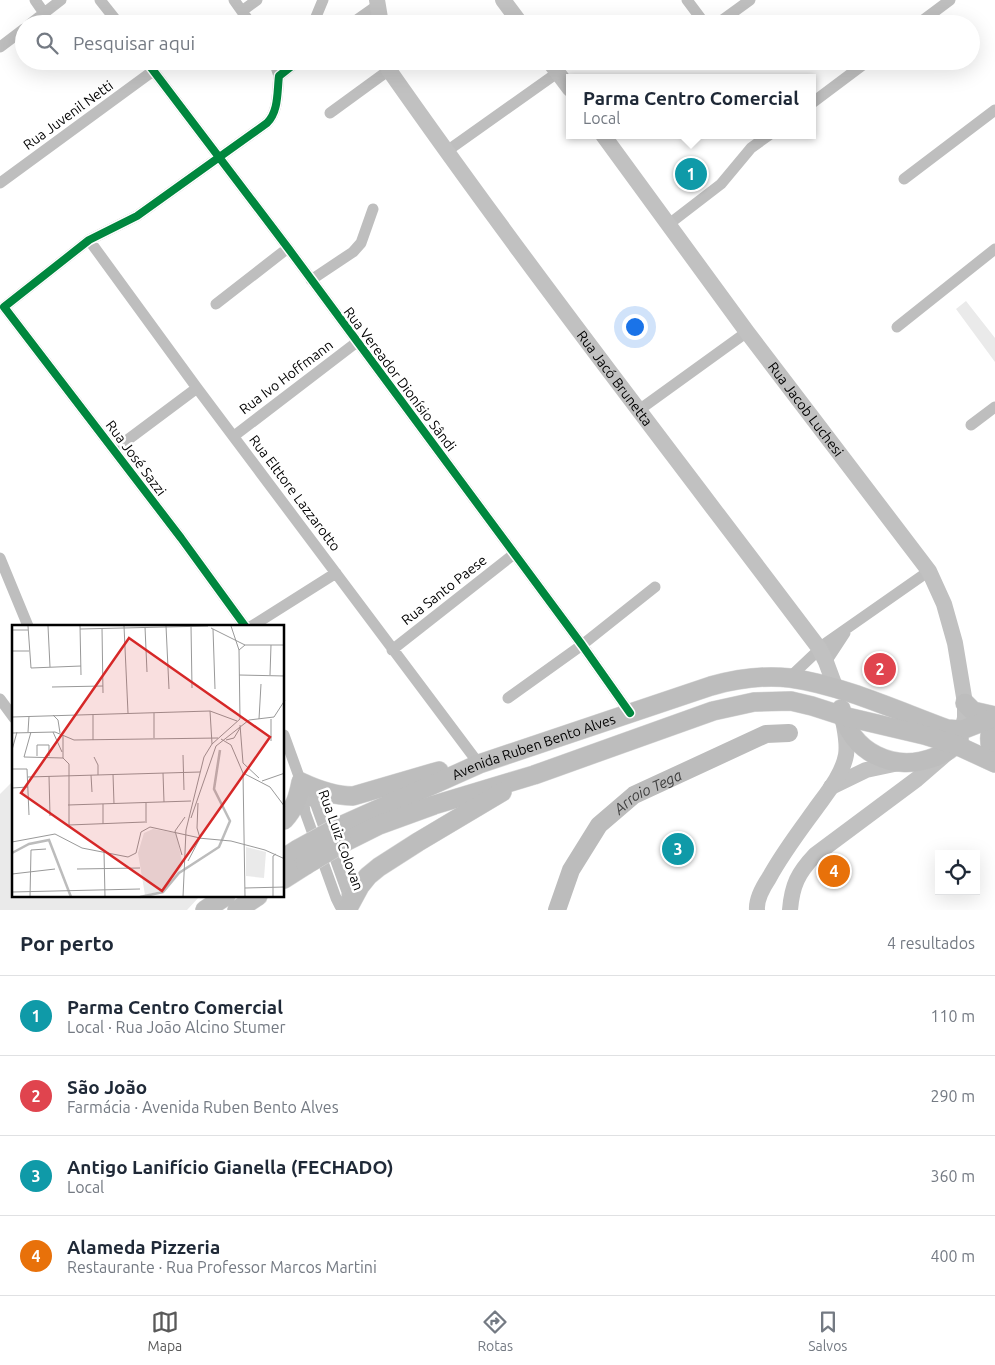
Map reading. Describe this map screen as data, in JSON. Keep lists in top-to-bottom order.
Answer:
{
  "streets": {
    "main road": ["Avenida Ruben Bento Alves"],
    "street": [
      "Rua Juvenil Netti",
      "Rua Ivo Hoffmann",
      "Rua Jacó Brunetta",
      "Rua Vereador Dionísio Sândi",
      "Rua Jacob Luchesi",
      "Rua José Sazzi",
      "Rua Elttore Lazzarotto",
      "Rua Santo Paese",
      "Rua Luiz Colovan"
    ]
  },
  "crossings": [
    ["Rua Ivo Hoffmann", "Rua Vereador Dionísio Sândi"],
    ["Rua Ivo Hoffmann", "Rua Elttore Lazzarotto"],
    ["Rua Jacó Brunetta", "Avenida Ruben Bento Alves"],
    ["Rua Vereador Dionísio Sândi", "Rua Santo Paese"],
    ["Rua Vereador Dionísio Sândi", "Avenida Ruben Bento Alves"],
    ["Rua Jacob Luchesi", "Avenida Ruben Bento Alves"],
    ["Rua José Sazzi", "Rua Elttore Lazzarotto"],
    ["Rua Elttore Lazzarotto", "Rua Santo Paese"],
    ["Rua Elttore Lazzarotto", "Avenida Ruben Bento Alves"]
  ],
  "water": ["Arroio Tega"],
  "page": {
    "search": "Pesquisar aqui",
    "popup": ["Parma Centro Comercial", "Local"],
    "pins": [
      "1",
      "2",
      "3",
      "4"
    ],
    "heading": ["Por perto", "4 resultados"],
    "list": [
      {
        "mark": "1",
        "name": "Parma Centro Comercial",
        "note": "Local · Rua João Alcino Stumer",
        "value": "110 m"
      },
      {
        "mark": "2",
        "name": "São João",
        "note": "Farmácia · Avenida Ruben Bento Alves",
        "value": "290 m"
      },
      {
        "mark": "3",
        "name": "Antigo Lanifício Gianella (FECHADO)",
        "note": "Local",
        "value": "360 m"
      },
      {
        "mark": "4",
        "name": "Alameda Pizzeria",
        "note": "Restaurante · Rua Professor Marcos Martini",
        "value": "400 m"
      }
    ],
    "nav": ["Mapa", "Rotas", "Salvos"]
  }
}
